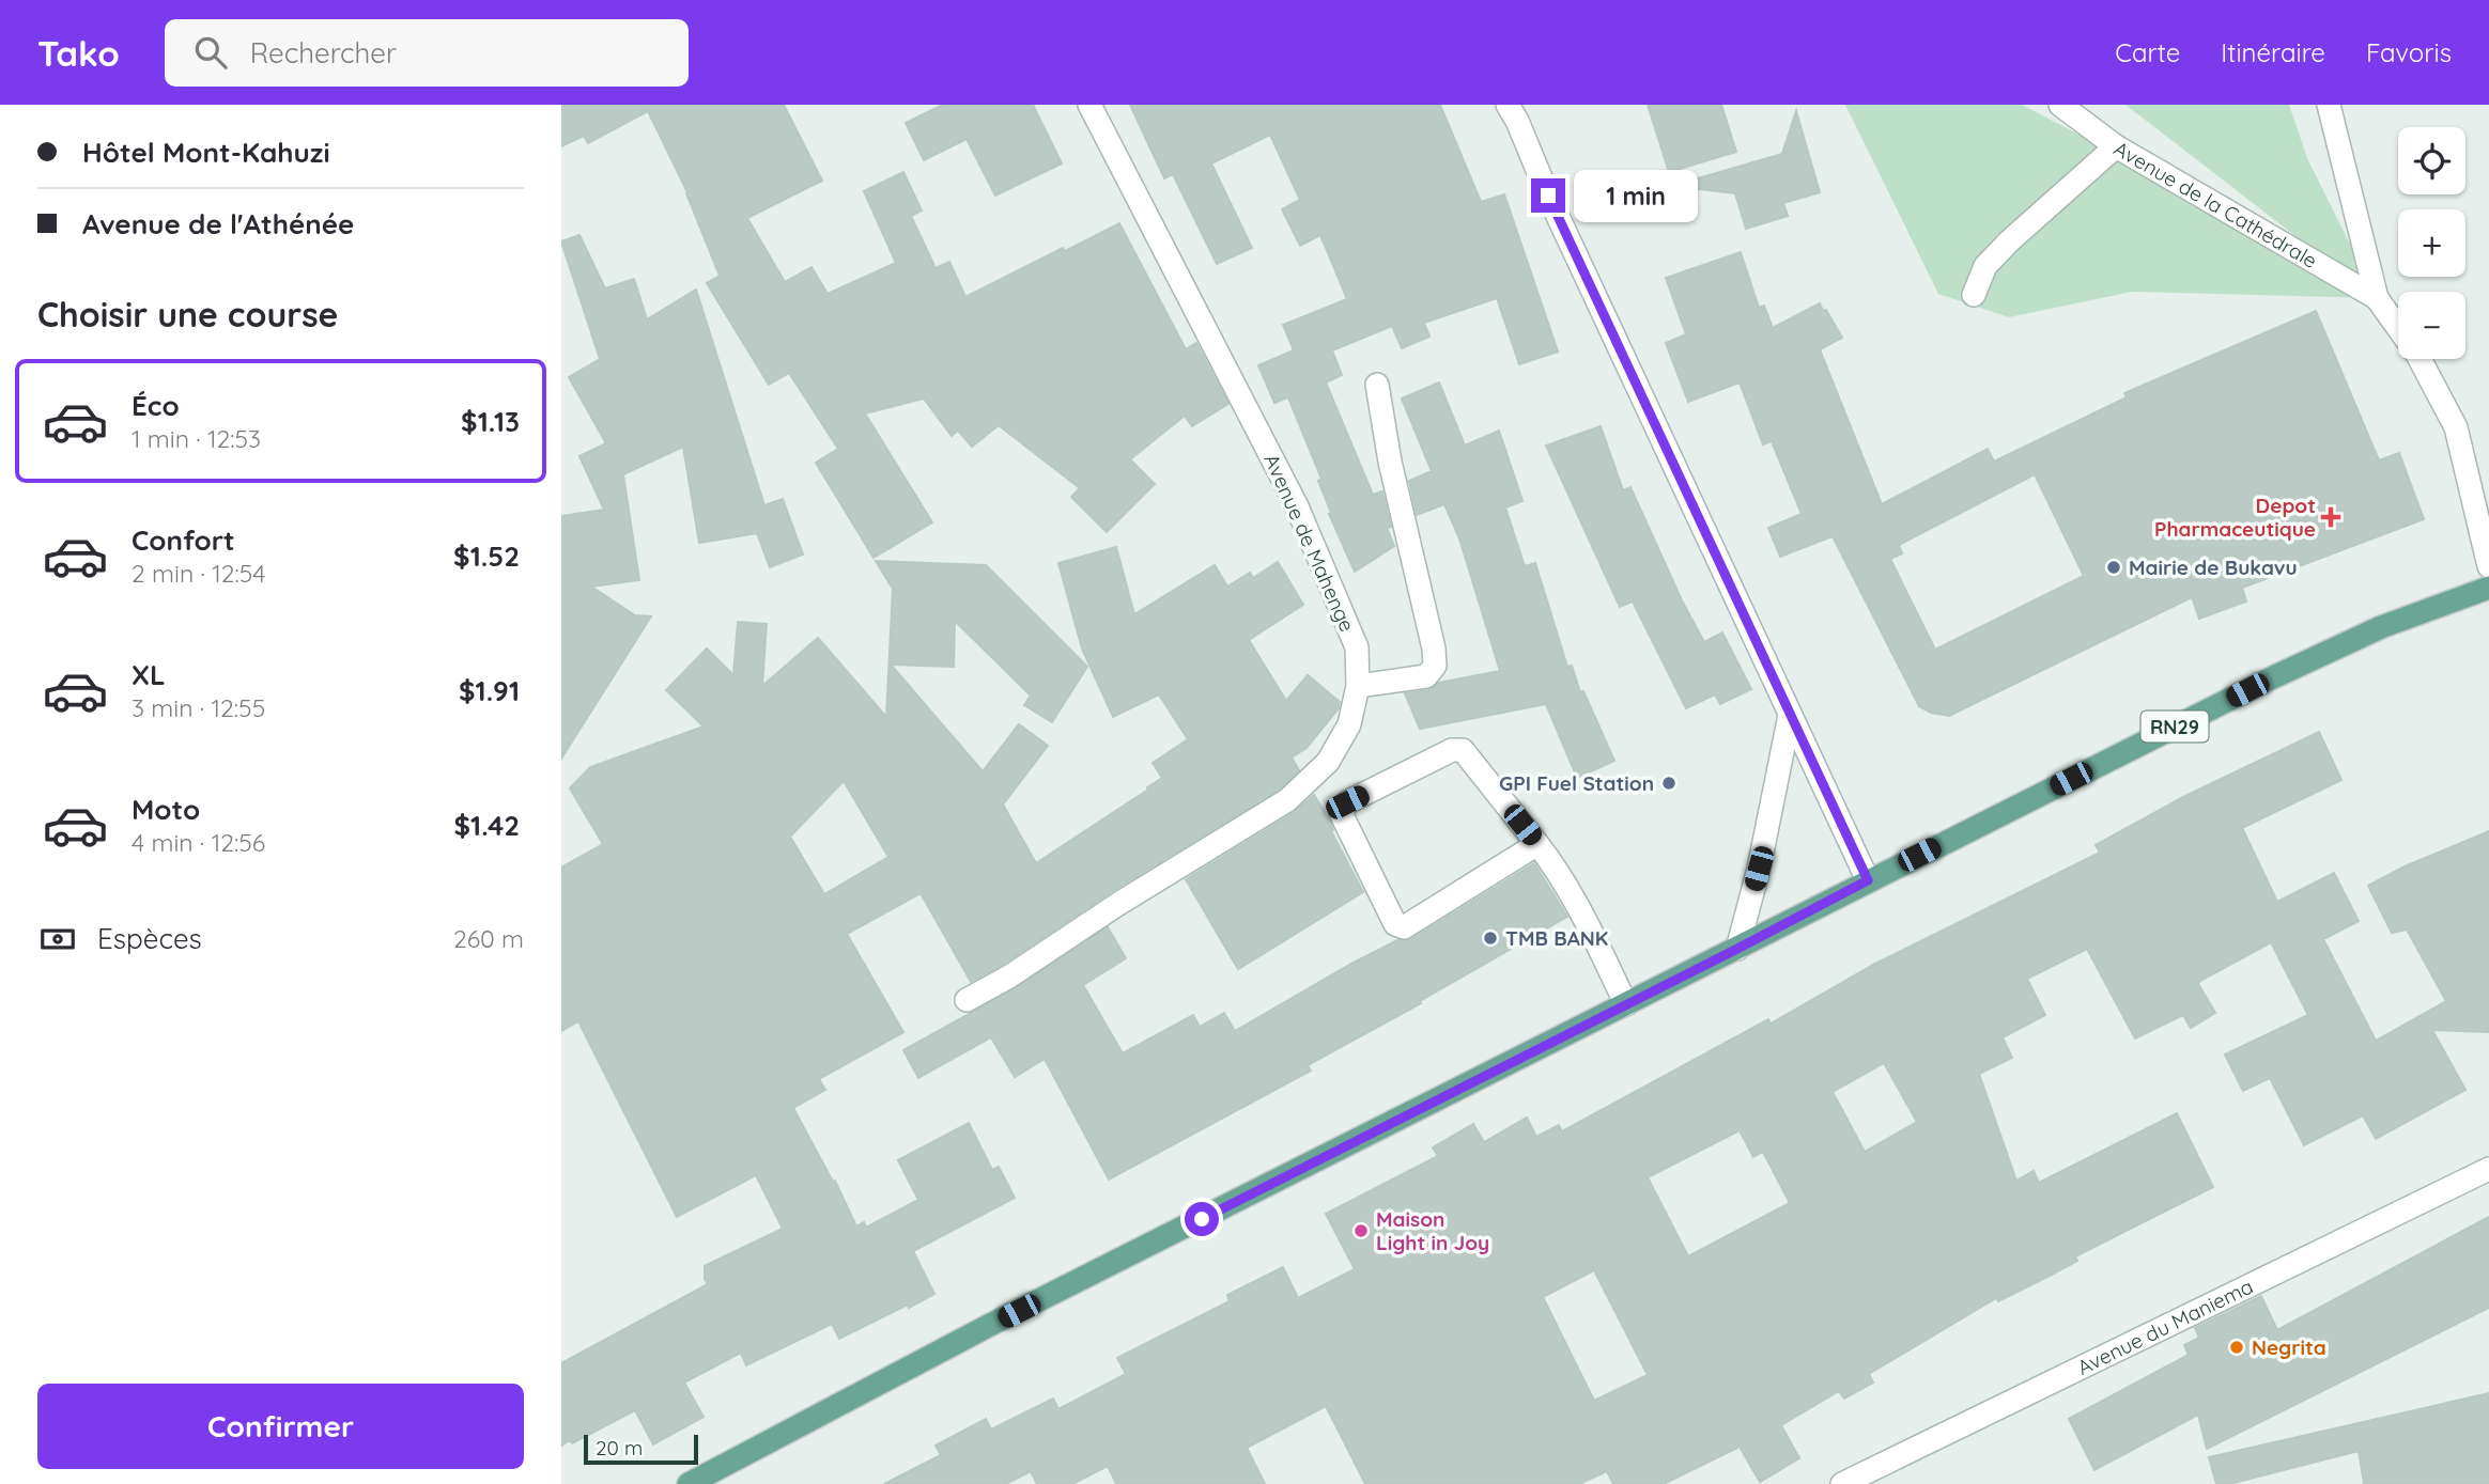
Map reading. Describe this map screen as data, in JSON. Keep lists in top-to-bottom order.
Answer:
{
  "streets": {
    "main road": ["RN29"],
    "street": ["Avenue de la Cathédrale", "Avenue de Mahenge", "Avenue du Maniema"]
  },
  "places": {
    "health": ["Depot Pharmaceutique"],
    "other": [
      "Mairie de Bukavu",
      "GPI Fuel Station",
      "TMB BANK",
      "Maison Light in Joy",
      "Negrita"
    ]
  },
  "scale_bar": "20 m",
  "page": {
    "header": "Tako",
    "search": "Rechercher",
    "nav": ["Carte", "Itinéraire", "Favoris"],
    "banner": ["Hôtel Mont-Kahuzi", "Avenue de l'Athénée"],
    "map_buttons": ["+", "−"],
    "bubble": "1 min",
    "heading": "Choisir une course",
    "list": [
      {
        "name": "Éco",
        "note": "1 min · 12:53",
        "value": "$1.13"
      },
      {
        "name": "Confort",
        "note": "2 min · 12:54",
        "value": "$1.52"
      },
      {
        "name": "XL",
        "note": "3 min · 12:55",
        "value": "$1.91"
      },
      {
        "name": "Moto",
        "note": "4 min · 12:56",
        "value": "$1.42"
      }
    ],
    "pay": ["Espèces", "260 m"],
    "buttons": "Confirmer",
    "scale": "20 m"
  }
}
